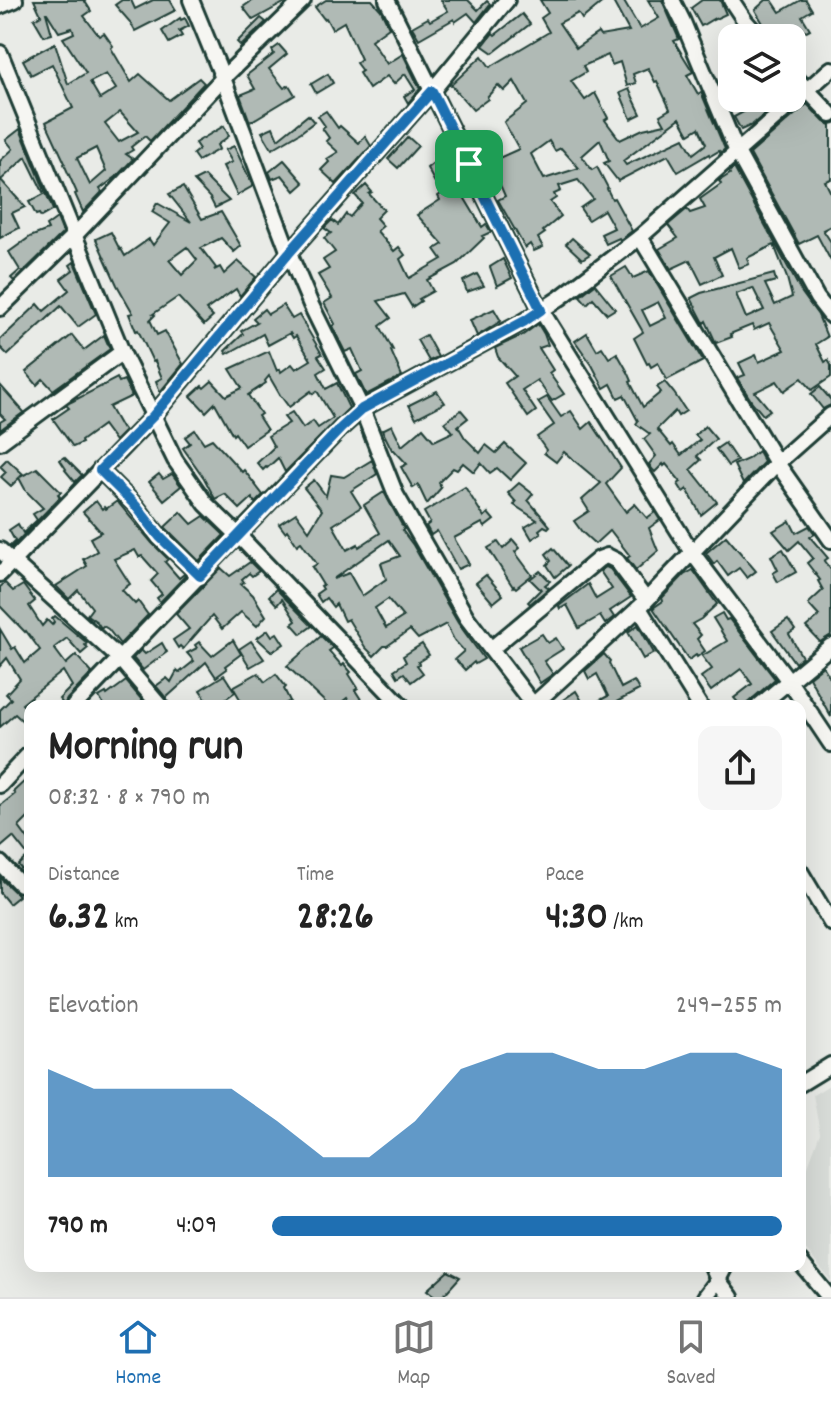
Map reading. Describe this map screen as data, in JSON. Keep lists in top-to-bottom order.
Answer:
{
  "page": {
    "heading": ["Morning run", "08:32 · 8 × 790 m"],
    "stats": [
      ["Distance", "6.32 km"],
      ["Time", "28:26"],
      ["Pace", "4:30 /km"]
    ],
    "chart": ["Elevation", "249–255 m"],
    "list": [
      {
        "name": "790 m",
        "note": "4:09"
      }
    ],
    "tabs": ["Home", "Map", "Saved"]
  }
}
